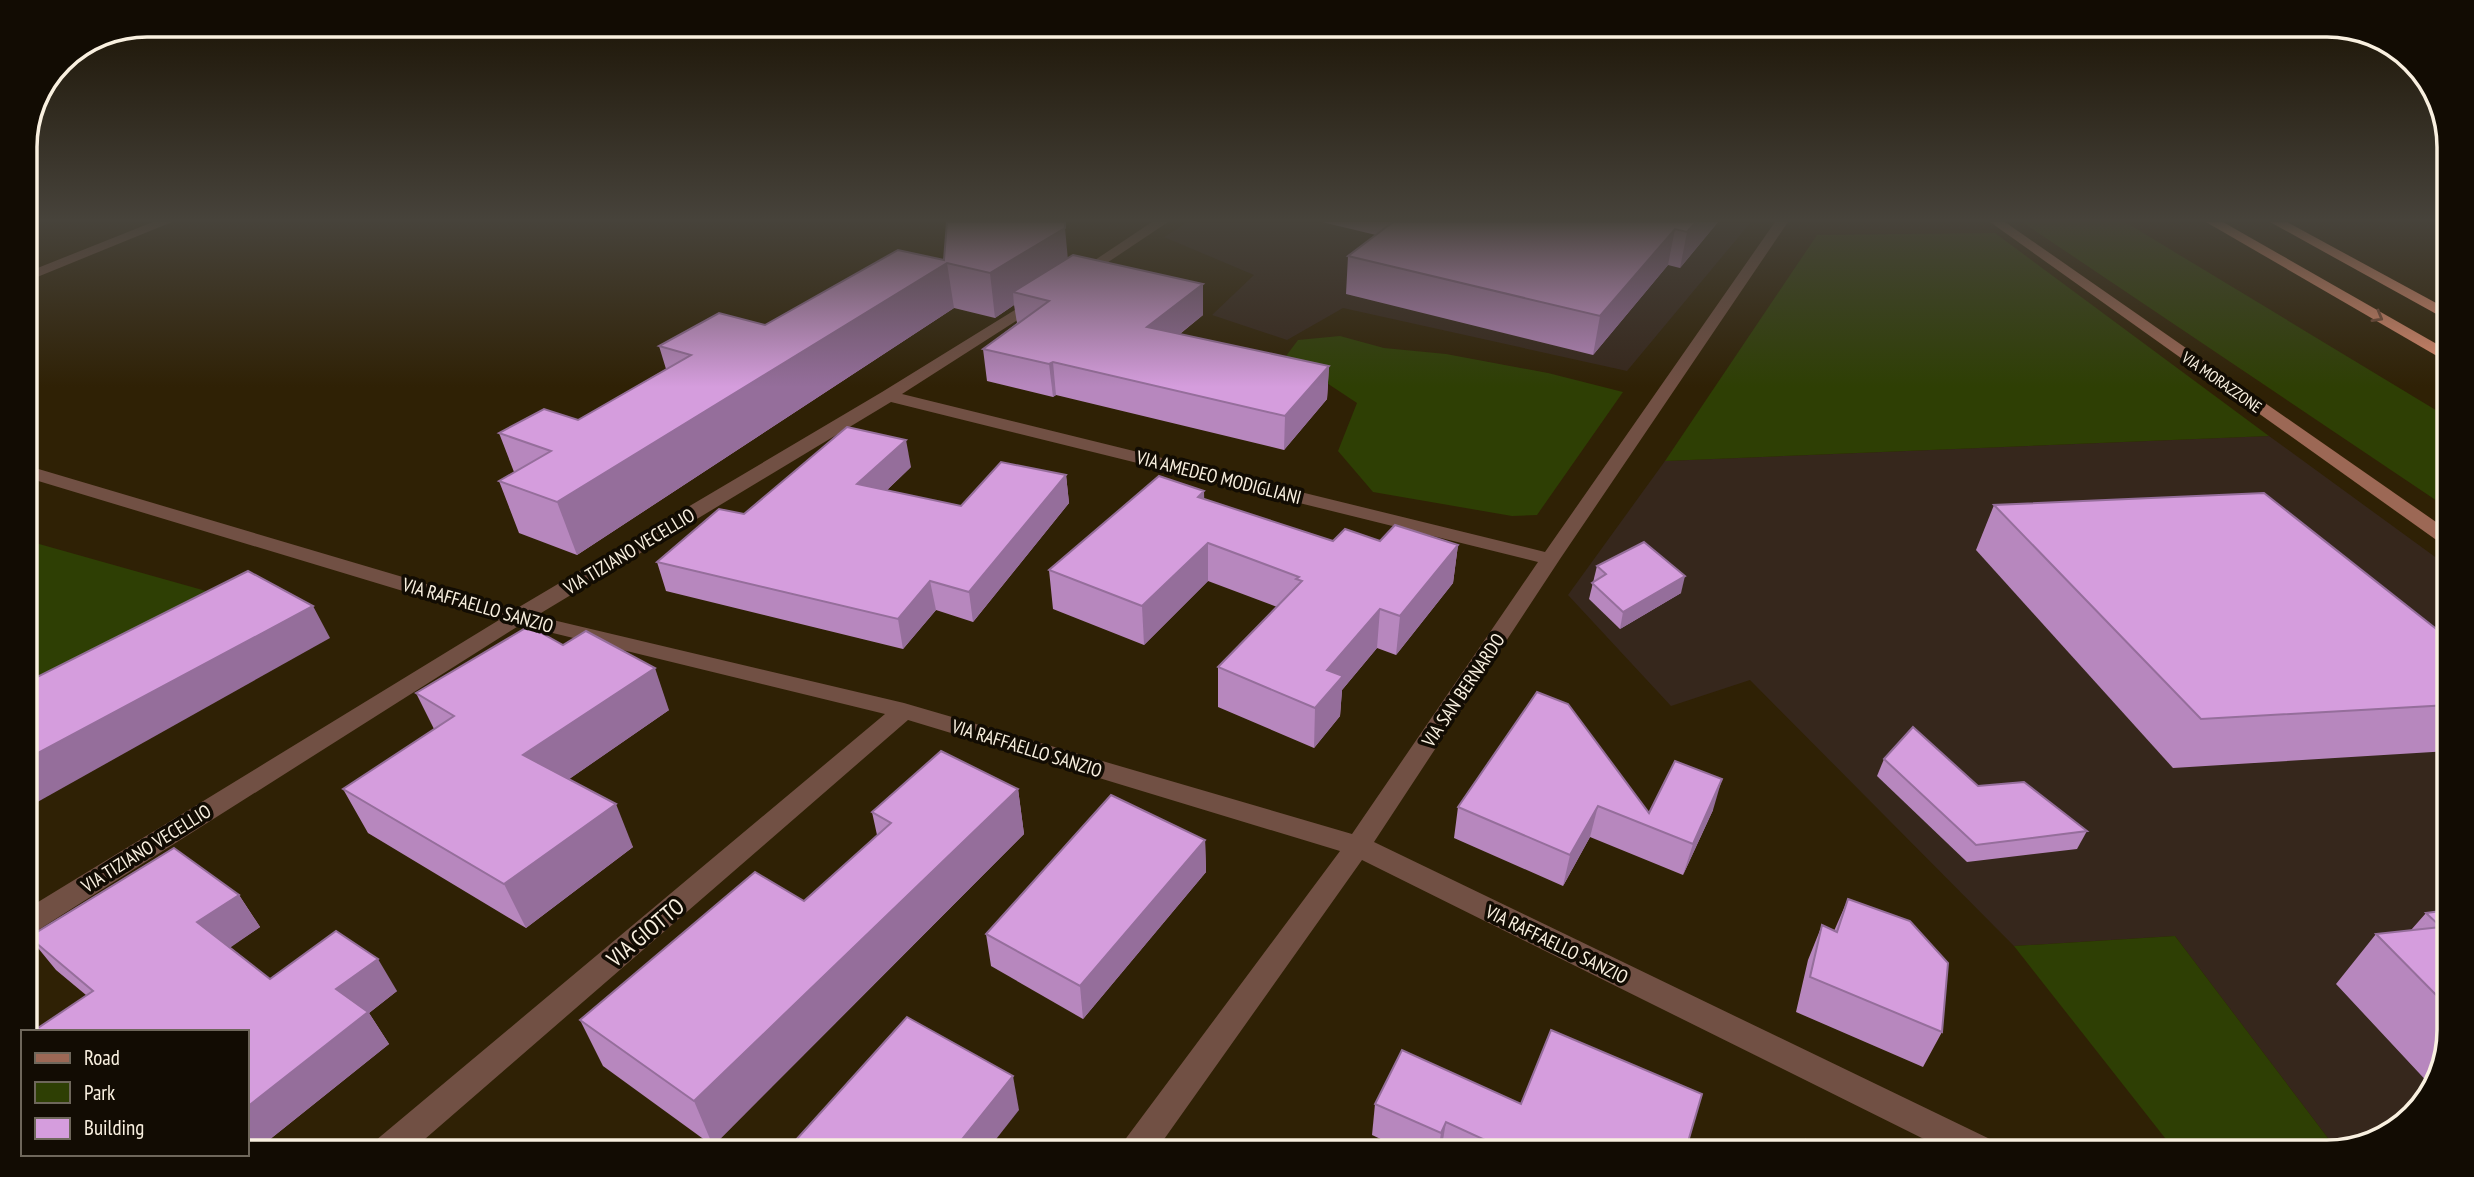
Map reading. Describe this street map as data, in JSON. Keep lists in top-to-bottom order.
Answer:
{
  "streets": {
    "street": [
      "VIA MORAZZONE",
      "VIA AMEDEO MODIGLIANI",
      "VIA TIZIANO VECELLIO",
      "VIA RAFFAELLO SANZIO",
      "VIA SAN BERNARDO",
      "VIA GIOTTO"
    ]
  },
  "crossings": [
    ["VIA AMEDEO MODIGLIANI", "VIA TIZIANO VECELLIO"],
    ["VIA AMEDEO MODIGLIANI", "VIA SAN BERNARDO"],
    ["VIA TIZIANO VECELLIO", "VIA RAFFAELLO SANZIO"],
    ["VIA RAFFAELLO SANZIO", "VIA SAN BERNARDO"],
    ["VIA RAFFAELLO SANZIO", "VIA GIOTTO"]
  ],
  "legend": ["Road", "Park", "Building"]
}
